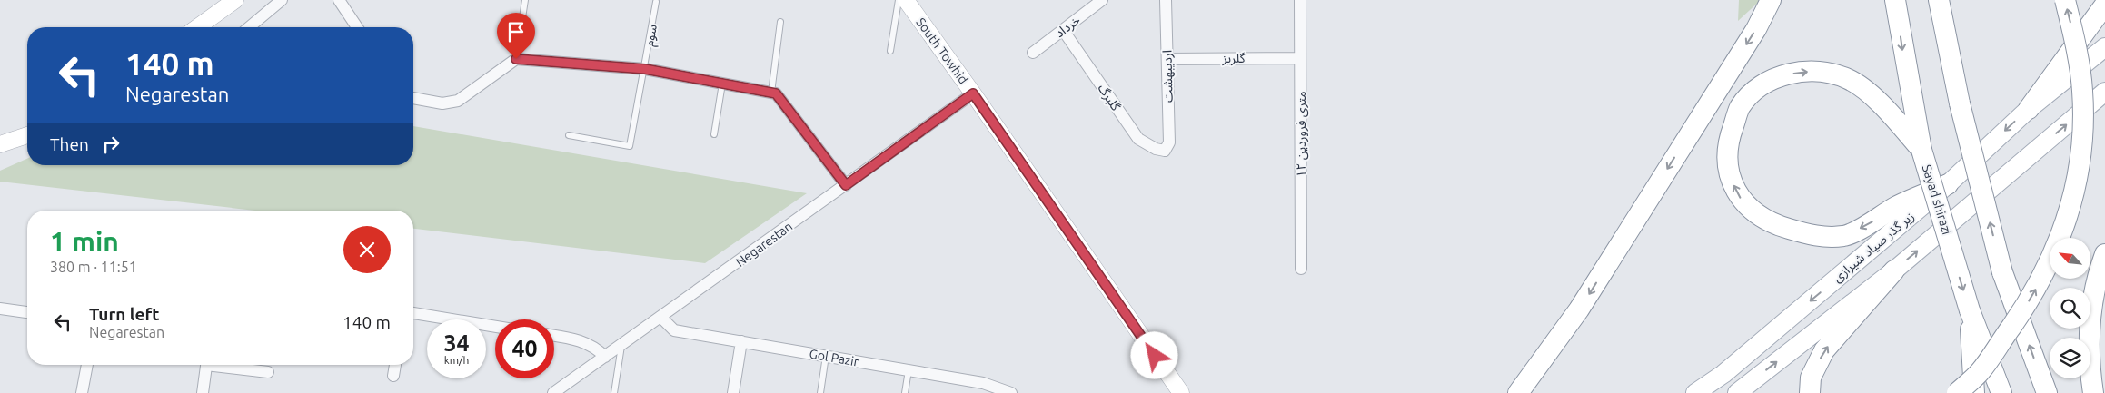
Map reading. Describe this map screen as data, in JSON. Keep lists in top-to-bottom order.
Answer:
{
  "streets": {
    "highway": ["Sayad shirazi"],
    "main road": ["زیر گذر صیاد شیرازی"],
    "street": [
      "خرداد",
      "South Towhid",
      "گلریز",
      "اردیبهشت",
      "گلبرگ",
      "۱۲ متری فروردین",
      "Negarestan",
      "Gol Pazir"
    ],
    "lane": ["سوم"]
  },
  "crossings": [
    ["خرداد", "گلبرگ"],
    ["South Towhid", "Negarestan"],
    ["گلریز", "اردیبهشت"],
    ["گلریز", "۱۲ متری فروردین"],
    ["اردیبهشت", "گلبرگ"],
    ["Negarestan", "Gol Pazir"]
  ],
  "north": "top left",
  "page": {
    "turn": ["140 m", "Negarestan"],
    "then": "Then",
    "heading": ["1 min", "380 m · 11:51"],
    "list": [
      {
        "name": "Turn left",
        "note": "Negarestan",
        "value": "140 m"
      }
    ],
    "speed": "34 km/h",
    "limit": "40"
  }
}
